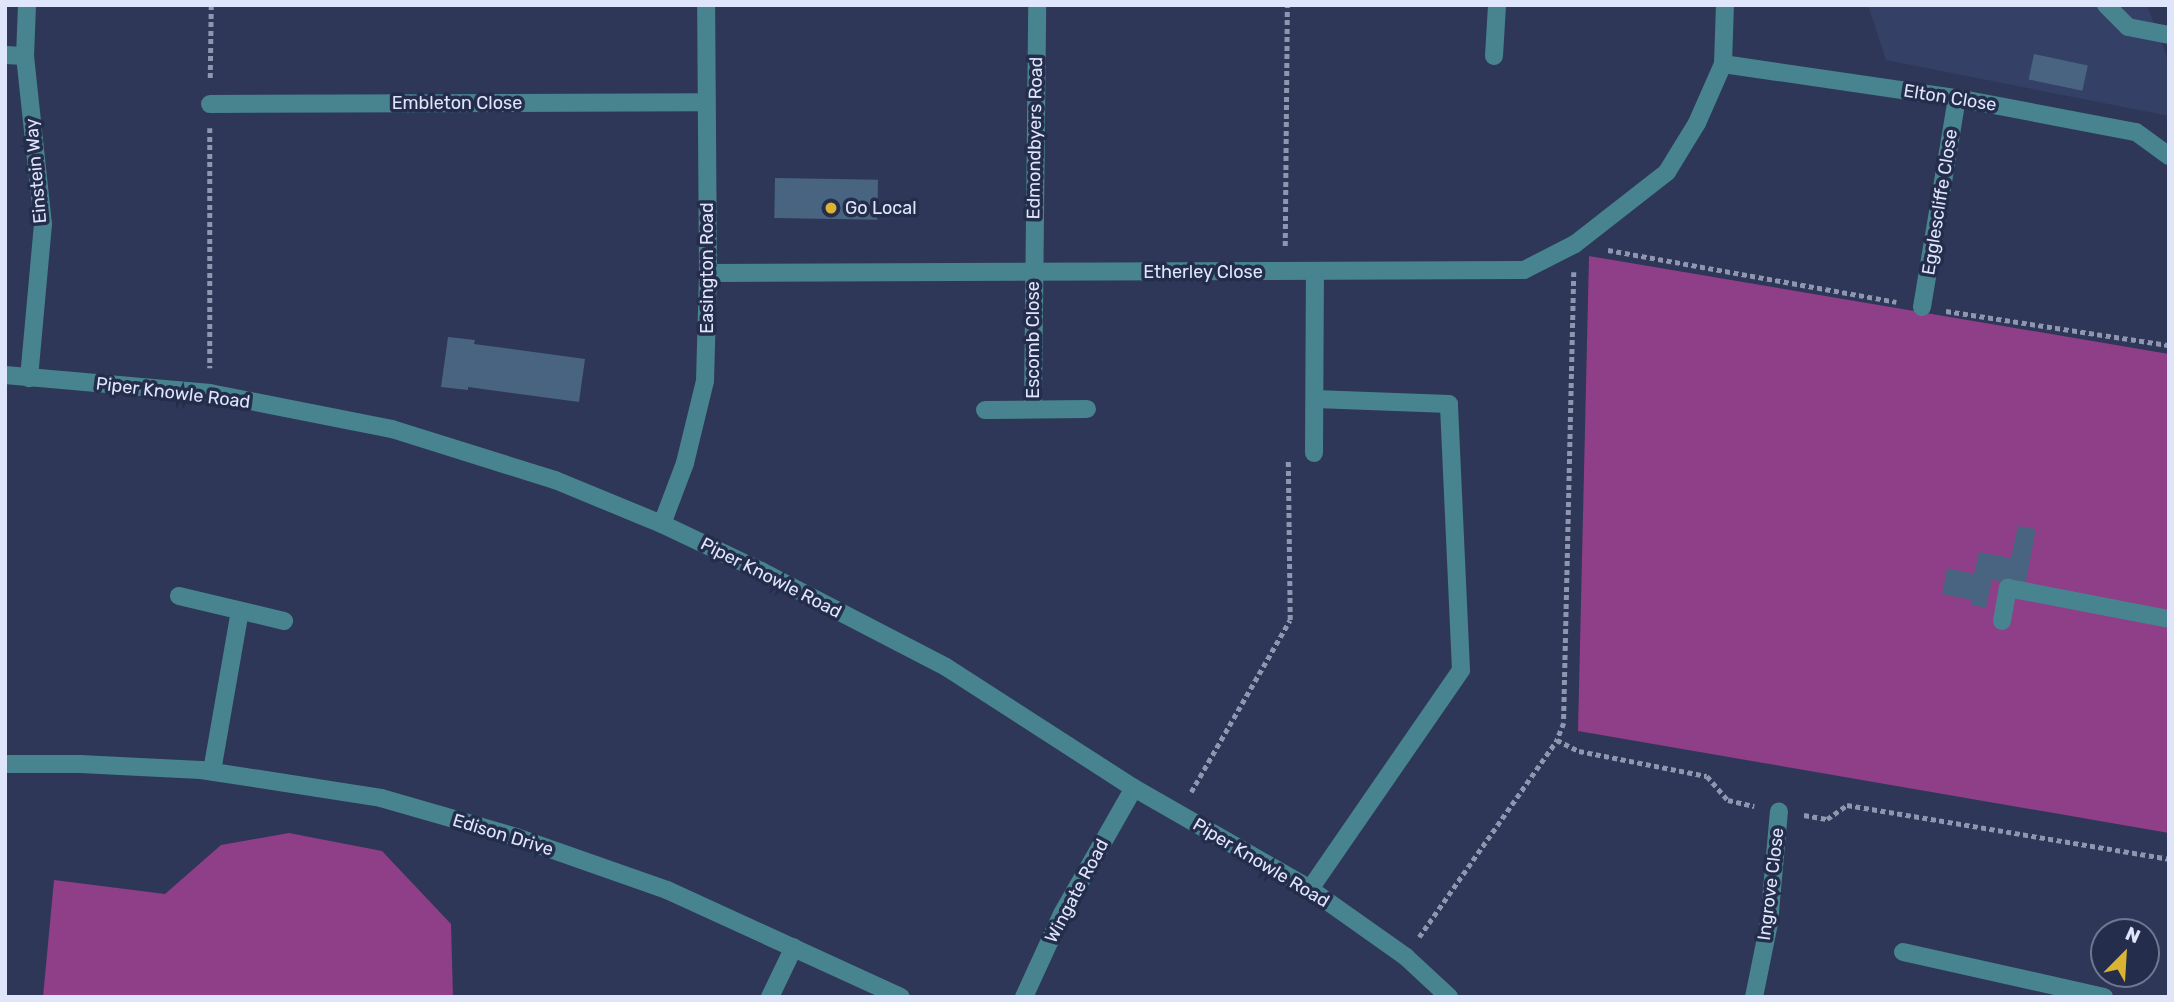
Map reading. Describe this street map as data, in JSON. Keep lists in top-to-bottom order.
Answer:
{
  "streets": {
    "street": [
      "Elton Close",
      "Embleton Close",
      "Edmondbyers Road",
      "Einstein Way",
      "Egglescliffe Close",
      "Easington Road",
      "Etherley Close",
      "Escomb Close",
      "Piper Knowle Road",
      "Edison Drive",
      "Ingrove Close",
      "Wingate Road"
    ]
  },
  "crossings": [
    ["Elton Close", "Egglescliffe Close"],
    ["Elton Close", "Etherley Close"],
    ["Embleton Close", "Easington Road"],
    ["Edmondbyers Road", "Etherley Close"],
    ["Edmondbyers Road", "Escomb Close"],
    ["Einstein Way", "Piper Knowle Road"],
    ["Easington Road", "Etherley Close"],
    ["Easington Road", "Piper Knowle Road"],
    ["Etherley Close", "Escomb Close"],
    ["Piper Knowle Road", "Wingate Road"]
  ],
  "places": ["Go Local"],
  "north": "top right"
}
